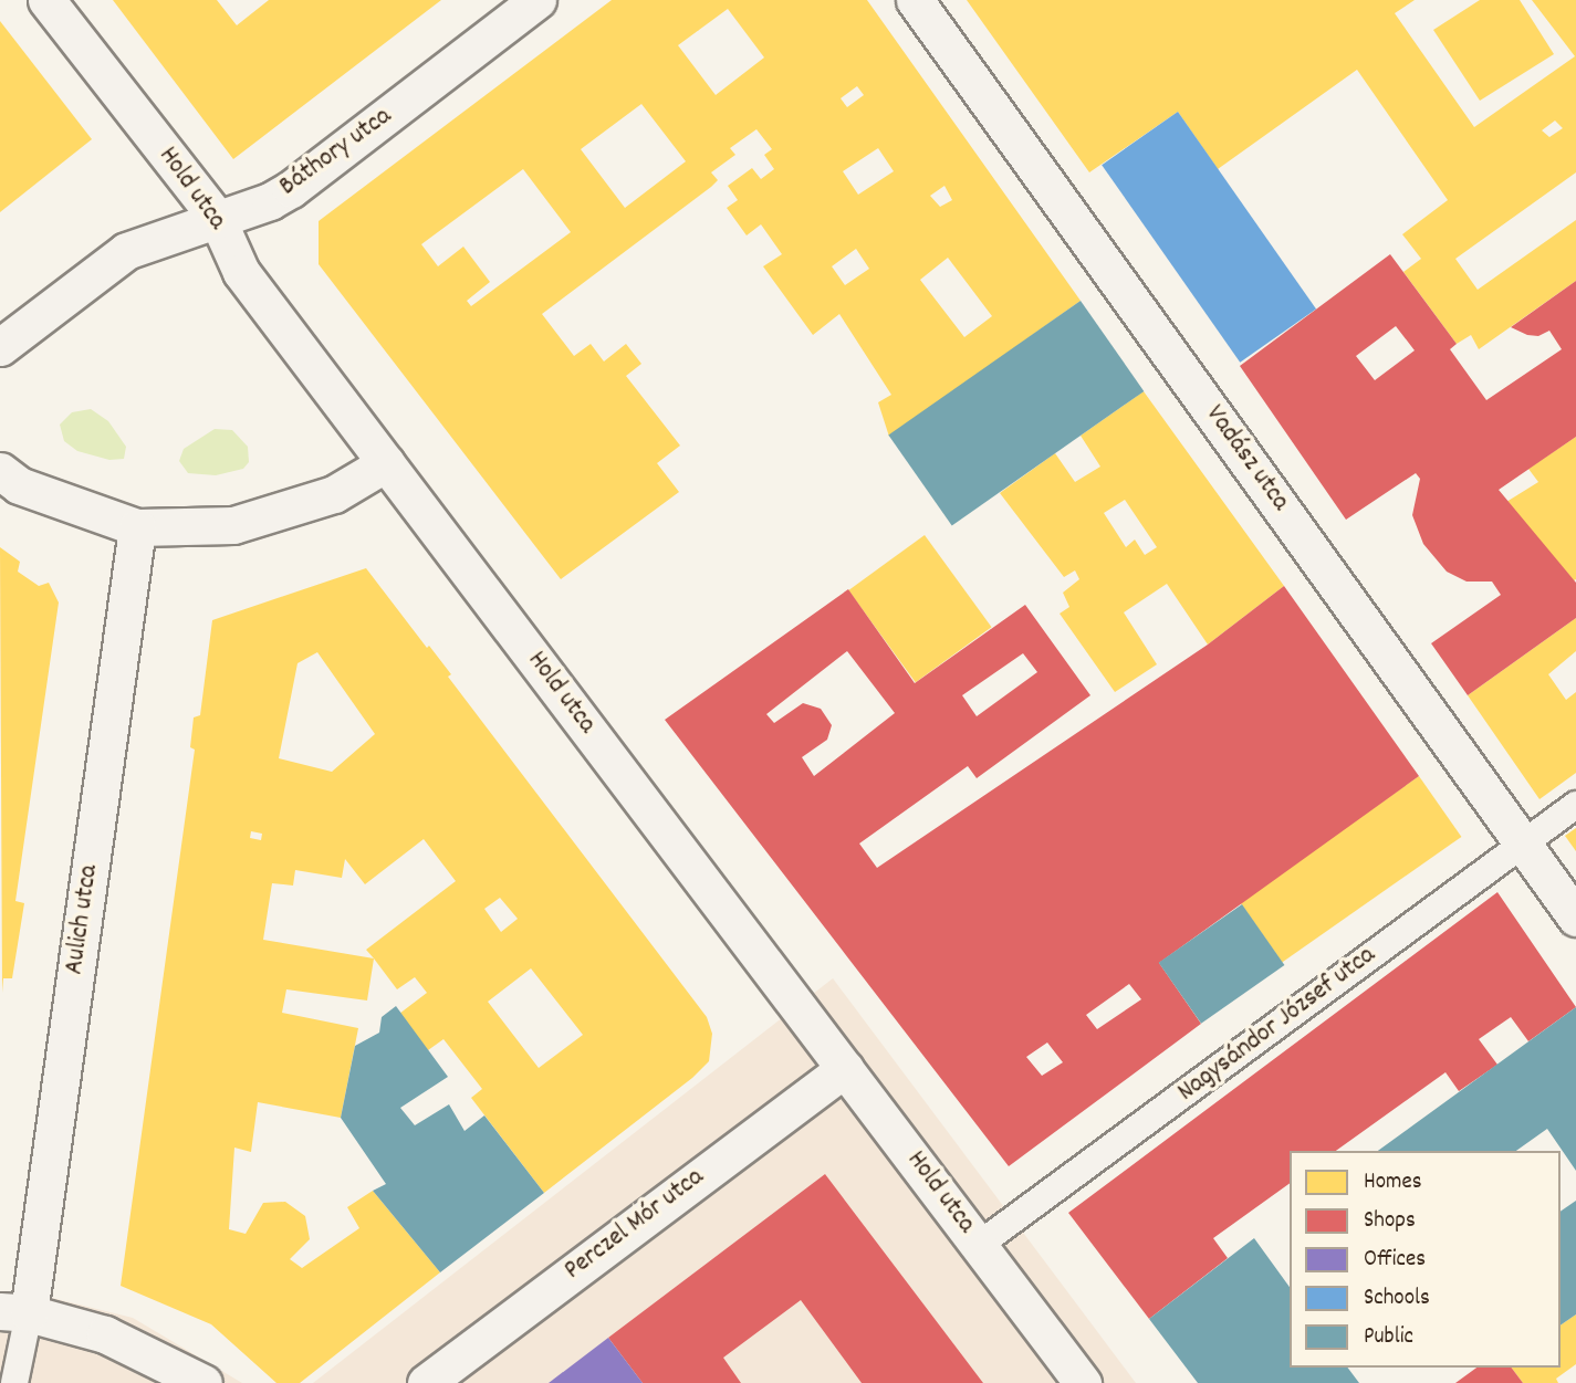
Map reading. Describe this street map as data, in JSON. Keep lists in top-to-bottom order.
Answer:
{
  "streets": {
    "street": [
      "Báthory utca",
      "Hold utca",
      "Vadász utca",
      "Aulich utca",
      "Nagysándor József utca",
      "Perczel Mór utca"
    ]
  },
  "crossings": [
    ["Báthory utca", "Hold utca"],
    ["Hold utca", "Nagysándor József utca"],
    ["Hold utca", "Perczel Mór utca"],
    ["Vadász utca", "Nagysándor József utca"]
  ],
  "legend": [
    "Homes",
    "Shops",
    "Offices",
    "Schools",
    "Public"
  ]
}
